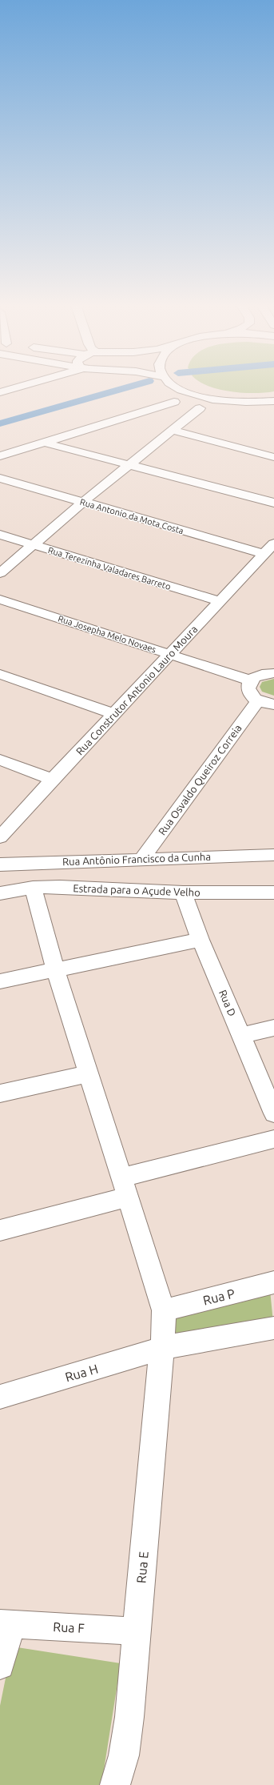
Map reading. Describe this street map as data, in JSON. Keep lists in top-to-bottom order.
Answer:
{
  "streets": {
    "street": [
      "Rua Antonio da Mota Costa",
      "Rua Terezinha Valadares Barreto",
      "Rua Josepha Melo Novaes",
      "Rua Construtor Antonio Lauro Moura",
      "Rua Osvaldo Queiroz Correia",
      "Rua Antônio Francisco da Cunha",
      "Estrada para o Açude Velho",
      "Rua D",
      "Rua P",
      "Rua H",
      "Rua E",
      "Rua F"
    ]
  },
  "crossings": [
    ["Rua Antonio da Mota Costa", "Rua Construtor Antonio Lauro Moura"],
    ["Rua Terezinha Valadares Barreto", "Rua Construtor Antonio Lauro Moura"],
    ["Rua Josepha Melo Novaes", "Rua Construtor Antonio Lauro Moura"],
    ["Rua Osvaldo Queiroz Correia", "Rua Antônio Francisco da Cunha"],
    ["Estrada para o Açude Velho", "Rua D"],
    ["Rua H", "Rua E"],
    ["Rua E", "Rua F"]
  ]
}
